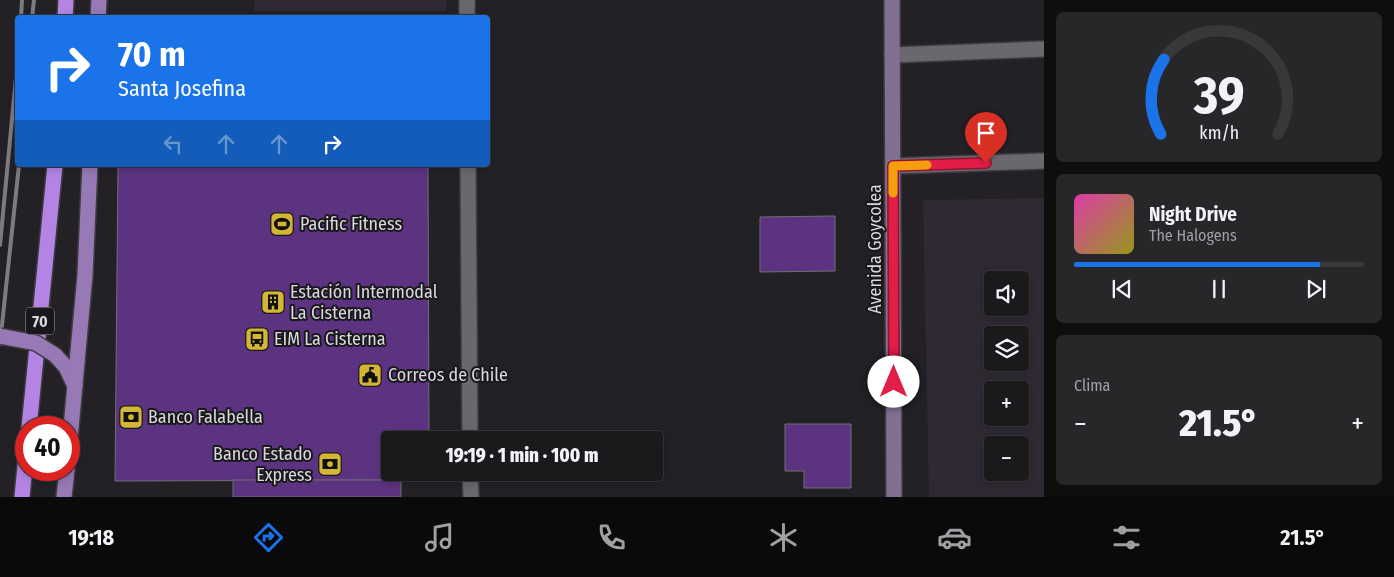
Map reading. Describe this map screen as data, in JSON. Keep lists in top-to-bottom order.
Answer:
{
  "streets": {
    "highway": ["70"],
    "street": ["Avenida Goycolea"]
  },
  "places": {
    "sports": ["Pacific Fitness"],
    "building": ["Estación Intermodal La Cisterna"],
    "bus stop": ["EIM La Cisterna"],
    "public building": ["Correos de Chile"],
    "bank": ["Banco Falabella", "Banco Estado Express"]
  },
  "page": {
    "turn": ["70 m", "Santa Josefina"],
    "song": ["Night Drive", "The Halogens"],
    "map_buttons": ["+", "−"],
    "tile": "Clima",
    "heat": ["−", "21.5°", "+"],
    "limit": "40",
    "trip": "19:19 · 1 min · 100 m",
    "tabs": ["19:18", "21.5°"],
    "gauge": ["39", "km/h"]
  }
}
